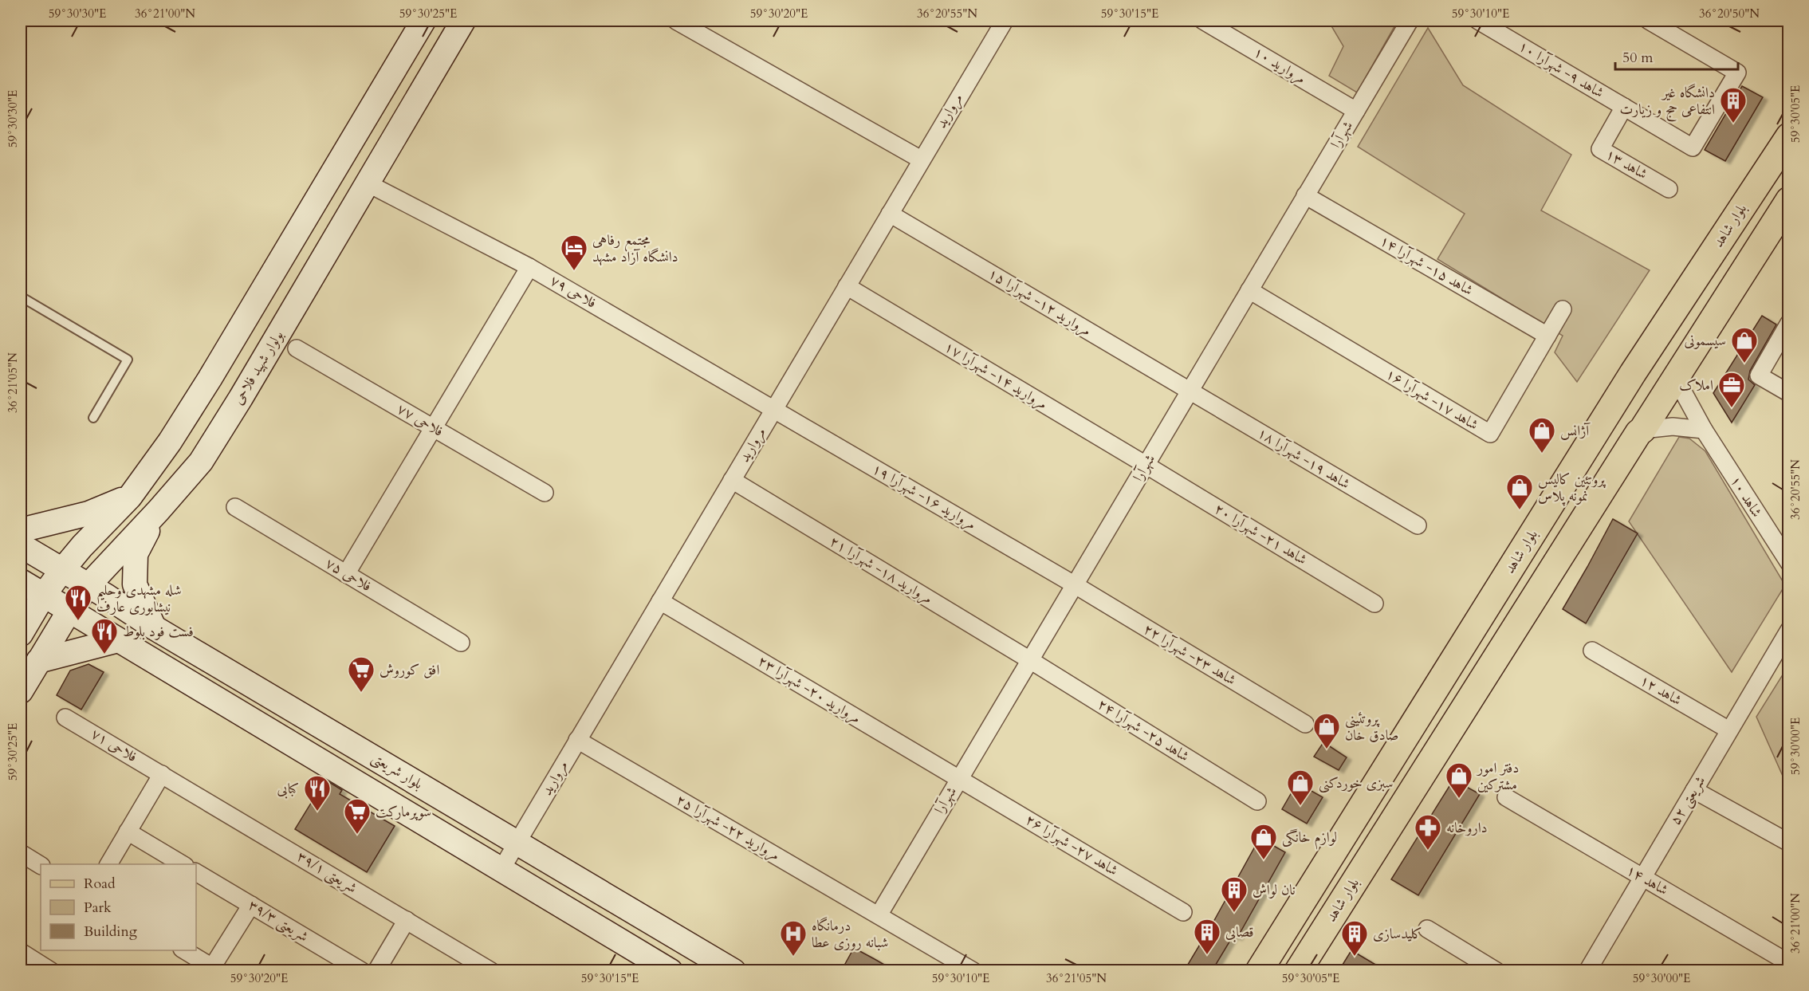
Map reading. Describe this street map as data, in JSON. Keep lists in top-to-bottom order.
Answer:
{
  "streets": {
    "main road": ["بلوار شاهد", "بولوار شهید فلاحی", "بلوار شریعتی"],
    "street": [
      "مروارید ۱۰",
      "شاهد ۹- شهرآرا ۱۰",
      "مروارید",
      "شهرآرا",
      "شاهد ۱۳",
      "شاهد ۱۵- شهرآرا ۱۴",
      "فلاحی ۷۹",
      "مروارید ۱۲- شهرآرا ۱۵",
      "مروارید ۱۴- شهرآرا ۱۷",
      "شاهد ۱۷- شهرآرا ۱۶",
      "فلاحی ۷۷",
      "شاهد ۱۹- شهرآرا ۱۸",
      "مروارید ۱۶- شهرآرا ۱۹",
      "شاهد ۱۰",
      "شاهد ۲۱- شهرآرا ۲۰",
      "مروارید ۱۸- شهرآرا ۲۱",
      "فلاحی ۷۵",
      "شاهد ۲۳- شهرآرا ۲۲",
      "مروارید ۲۰- شهرآرا ۲۳",
      "شاهد ۱۲",
      "شاهد ۲۵- شهرآرا ۲۴",
      "فلاحی ۷۱",
      "شریعتی ۵۲",
      "مروارید ۲۲- شهرآرا ۲۵",
      "شاهد ۲۷- شهرآرا ۲۶",
      "شریعتی ۳۹/۱",
      "شاهد ۱۴",
      "شریعتی ۳۹/۳"
    ]
  },
  "crossings": [
    ["مروارید ۱۰", "شهرآرا"],
    ["شاهد ۹- شهرآرا ۱۰", "شاهد ۱۳"],
    ["مروارید", "فلاحی ۷۹"],
    ["مروارید", "مروارید ۱۲- شهرآرا ۱۵"],
    ["مروارید", "مروارید ۱۴- شهرآرا ۱۷"],
    ["مروارید", "مروارید ۱۶- شهرآرا ۱۹"],
    ["مروارید", "مروارید ۱۸- شهرآرا ۲۱"],
    ["مروارید", "مروارید ۲۰- شهرآرا ۲۳"],
    ["مروارید", "بلوار شریعتی"],
    ["مروارید", "مروارید ۲۲- شهرآرا ۲۵"],
    ["شهرآرا", "شاهد ۱۵- شهرآرا ۱۴"],
    ["شهرآرا", "مروارید ۱۲- شهرآرا ۱۵"],
    ["شهرآرا", "مروارید ۱۴- شهرآرا ۱۷"],
    ["شهرآرا", "شاهد ۱۷- شهرآرا ۱۶"],
    ["شهرآرا", "شاهد ۱۹- شهرآرا ۱۸"],
    ["شهرآرا", "مروارید ۱۶- شهرآرا ۱۹"],
    ["شهرآرا", "شاهد ۲۱- شهرآرا ۲۰"],
    ["شهرآرا", "مروارید ۱۸- شهرآرا ۲۱"],
    ["شهرآرا", "شاهد ۲۳- شهرآرا ۲۲"],
    ["شهرآرا", "مروارید ۲۰- شهرآرا ۲۳"],
    ["شهرآرا", "شاهد ۲۵- شهرآرا ۲۴"],
    ["شهرآرا", "مروارید ۲۲- شهرآرا ۲۵"],
    ["شهرآرا", "شاهد ۲۷- شهرآرا ۲۶"],
    ["بلوار شاهد", "شاهد ۱۰"],
    ["شاهد ۱۵- شهرآرا ۱۴", "شاهد ۱۷- شهرآرا ۱۶"],
    ["فلاحی ۷۹", "بولوار شهید فلاحی"],
    ["فلاحی ۷۹", "مروارید ۱۶- شهرآرا ۱۹"],
    ["مروارید ۱۲- شهرآرا ۱۵", "شاهد ۱۹- شهرآرا ۱۸"],
    ["بولوار شهید فلاحی", "بلوار شریعتی"],
    ["مروارید ۱۴- شهرآرا ۱۷", "شاهد ۲۱- شهرآرا ۲۰"],
    ["مروارید ۱۶- شهرآرا ۱۹", "شاهد ۲۳- شهرآرا ۲۲"],
    ["مروارید ۱۸- شهرآرا ۲۱", "شاهد ۲۵- شهرآرا ۲۴"],
    ["مروارید ۲۰- شهرآرا ۲۳", "شاهد ۲۷- شهرآرا ۲۶"],
    ["شاهد ۱۲", "شریعتی ۵۲"],
    ["فلاحی ۷۱", "شریعتی ۳۹/۱"],
    ["شریعتی ۵۲", "شاهد ۱۴"]
  ],
  "places": {
    "building": [
      "دانشگاه غیر انتفاعی حج و زیارت",
      "نان لواش",
      "قصابی",
      "کلیدسازی"
    ],
    "hotel": ["مجتمع رفاهی دانشگاه آزاد مشهد"],
    "shop": [
      "سیسمونی",
      "آژانس",
      "پروتئین کالیس نمونه پلاس",
      "پروتئینی صادق خان",
      "دفتر امور مشترکین",
      "سبزی خوردکنی",
      "لوازم خانگی"
    ],
    "office": ["املاک"],
    "restaurant": ["شله مشهدی وحلیم نیشابوری عارف", "فست فود بلوط", "کبابی"],
    "supermarket": ["افق کوروش", "سوپرمارکت"],
    "pharmacy": ["داروخانه"],
    "hospital": ["درمانگاه شبانه روزی عطا"]
  },
  "legend": ["Road", "Park", "Building"],
  "scale_bar": "50 m",
  "coordinates": [
    "59°30'30\"E",
    "36°21'00\"N",
    "59°30'25\"E",
    "59°30'20\"E",
    "36°20'55\"N",
    "59°30'15\"E",
    "59°30'10\"E",
    "36°20'50\"N",
    "59°30'05\"E",
    "36°21'05\"N",
    "59°30'00\"E"
  ]
}
